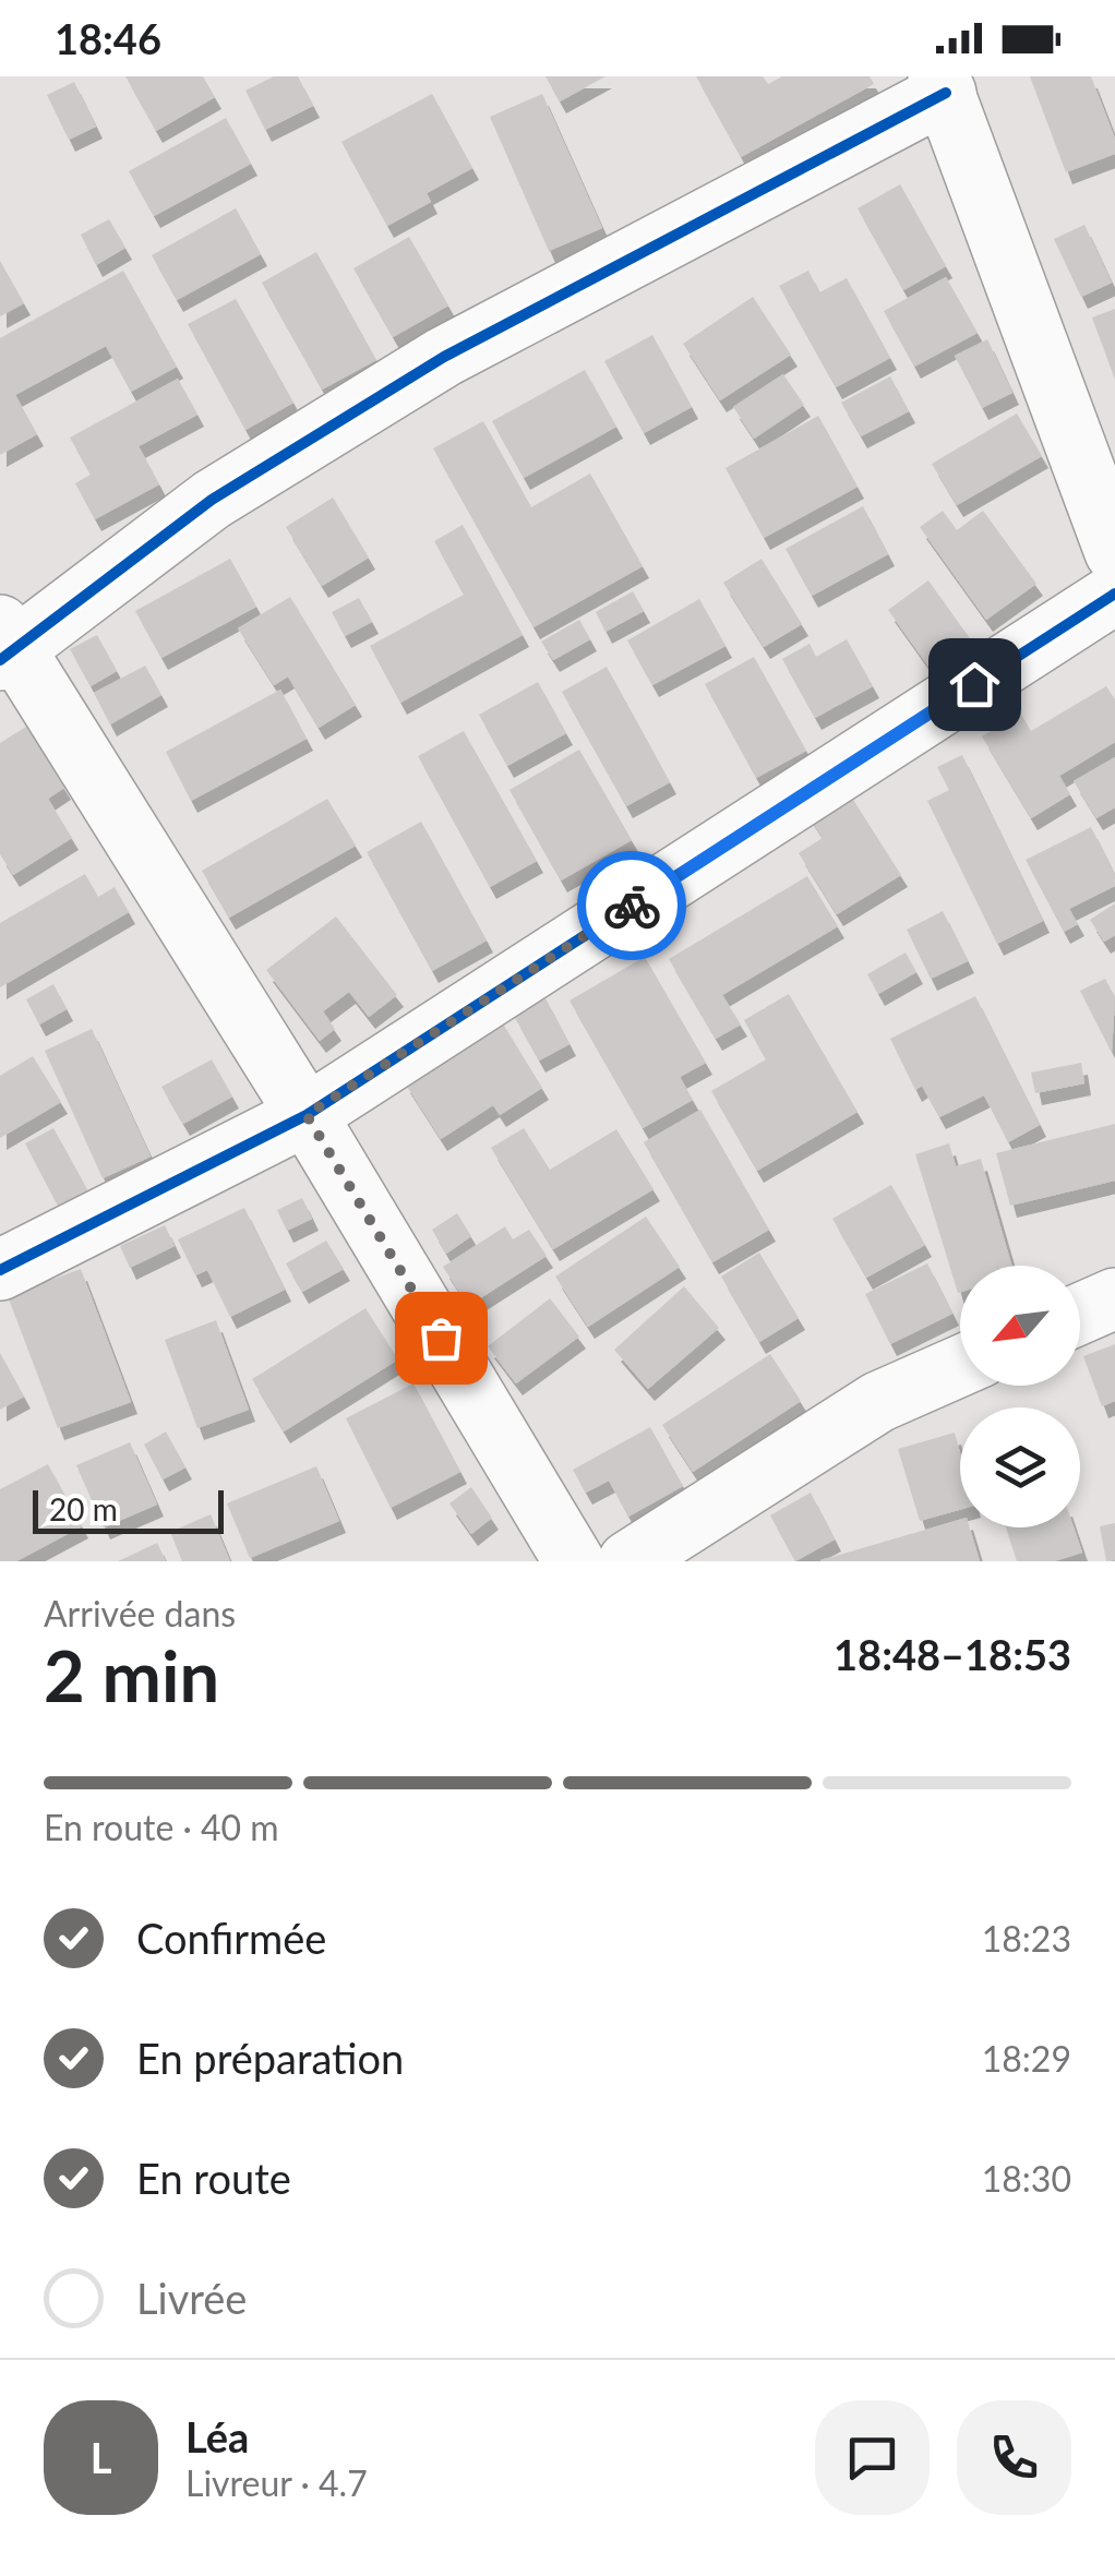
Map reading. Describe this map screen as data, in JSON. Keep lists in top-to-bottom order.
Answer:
{
  "scale_bar": "20 m",
  "north": "bottom left",
  "page": {
    "status": "18:46",
    "scale": "20 m",
    "heading": ["2 min", "Arrivée dans", "18:48–18:53"],
    "panel": ["Léa", "Livreur · 4.7"],
    "bar": "En route · 40 m",
    "list": [
      ["Confirmée", "18:23"],
      ["En préparation", "18:29"],
      ["En route", "18:30"],
      "Livrée"
    ],
    "round": "L"
  }
}
